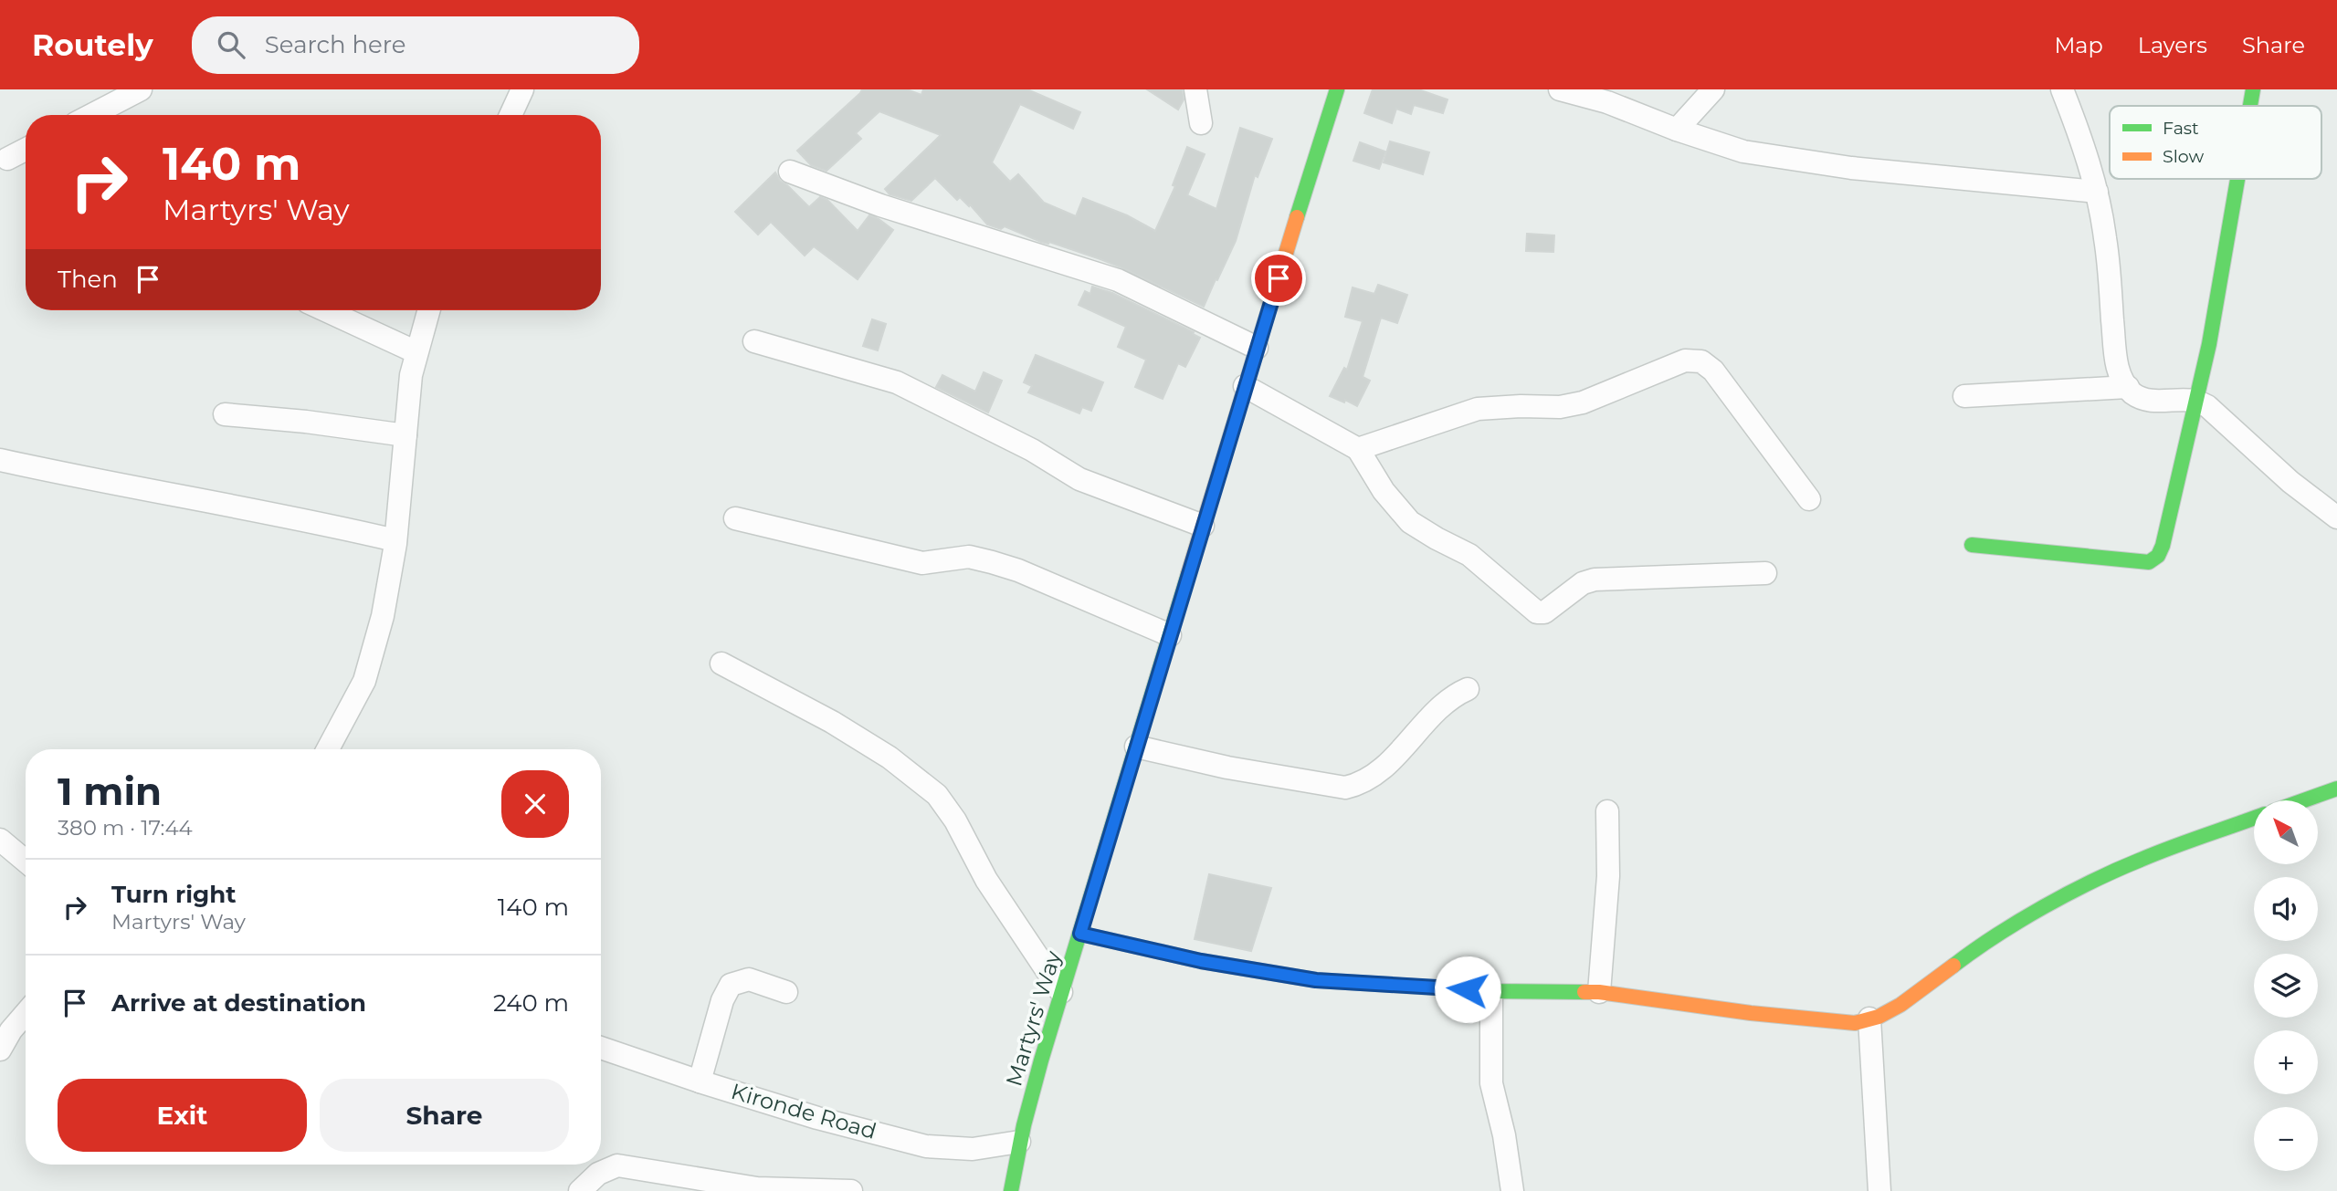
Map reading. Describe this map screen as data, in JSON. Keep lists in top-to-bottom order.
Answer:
{
  "streets": {
    "street": ["Martyrs' Way", "Kironde Road"]
  },
  "crossings": [
    ["Martyrs' Way", "Kironde Road"]
  ],
  "legend": ["Fast", "Slow"],
  "north": "top left",
  "page": {
    "header": "Routely",
    "search": "Search here",
    "nav": ["Map", "Layers", "Share"],
    "turn": ["140 m", "Martyrs' Way"],
    "then": "Then",
    "heading": ["1 min", "380 m · 17:44"],
    "map_buttons": ["+", "−"],
    "list": [
      {
        "name": "Turn right",
        "note": "Martyrs' Way",
        "value": "140 m"
      },
      {
        "name": "Arrive at destination",
        "value": "240 m"
      }
    ],
    "buttons": ["Exit", "Share"]
  }
}
